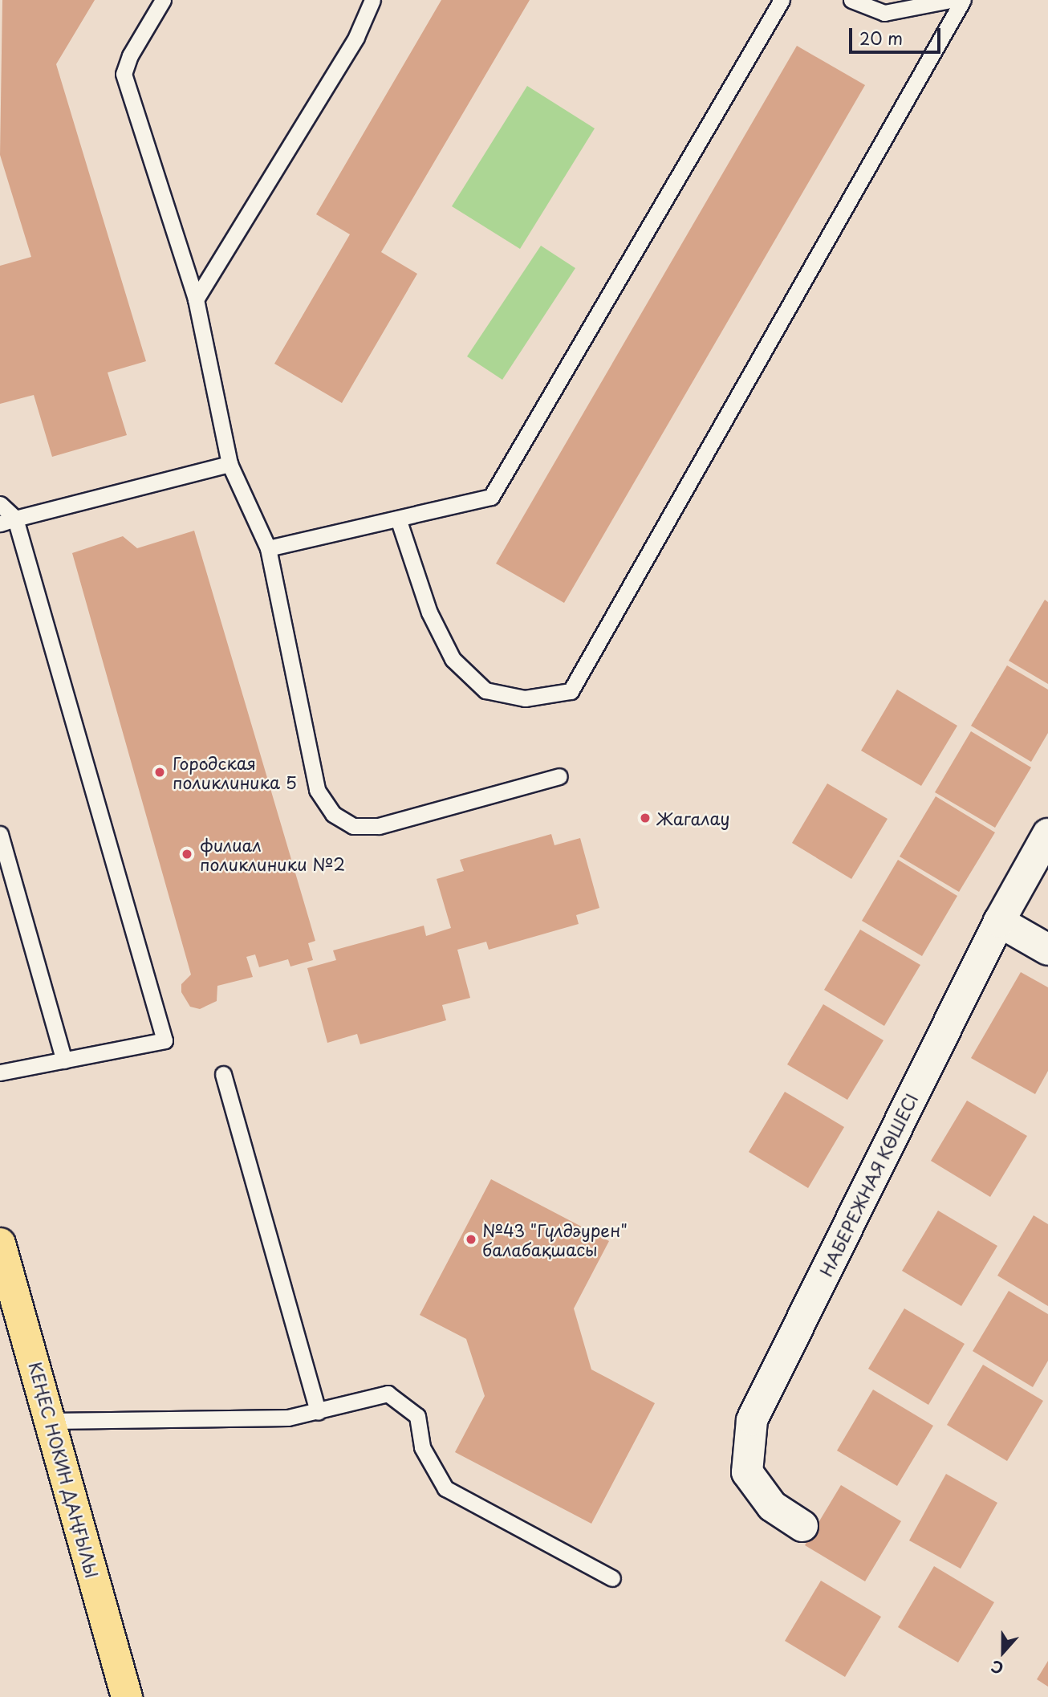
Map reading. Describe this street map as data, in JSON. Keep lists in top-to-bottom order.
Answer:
{
  "streets": {
    "highway": ["КЕҢЕС НОКИН ДАҢҒЫЛЫ"],
    "street": ["НАБЕРЕЖНАЯ КӨШЕСІ"]
  },
  "places": [
    "Городская поликлиника 5",
    "Жагалау",
    "филиал поликлиники №2",
    "№43 \"Гүлдәурен\" балабақшасы"
  ],
  "scale_bar": "20 m",
  "north": "bottom"
}
